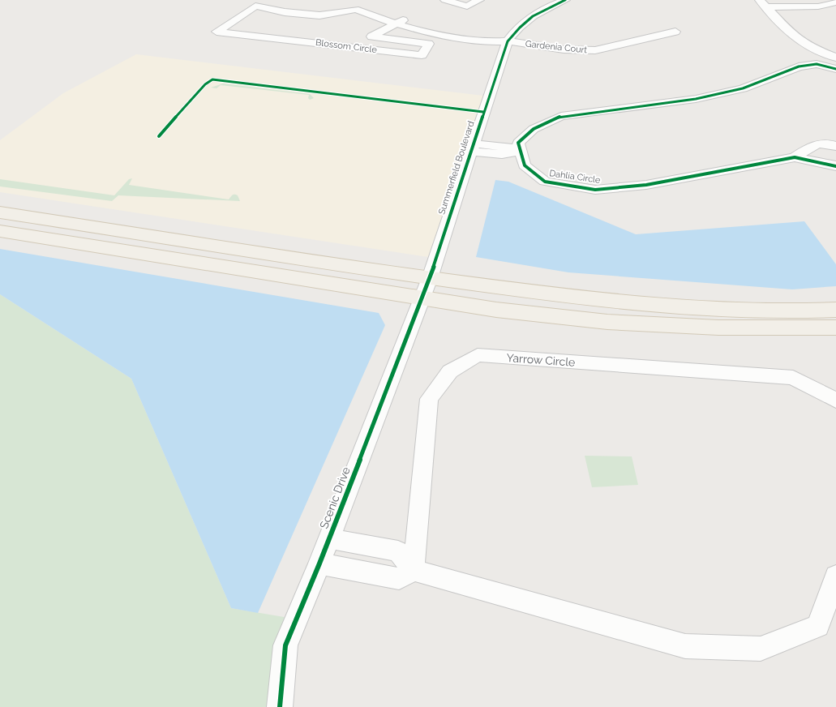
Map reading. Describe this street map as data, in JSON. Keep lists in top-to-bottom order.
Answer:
{
  "streets": {
    "street": [
      "Blossom Circle",
      "Gardenia Court",
      "Summerfield Boulevard",
      "Dahlia Circle",
      "Yarrow Circle",
      "Scenic Drive"
    ]
  },
  "crossings": [
    ["Blossom Circle", "Gardenia Court"],
    ["Blossom Circle", "Summerfield Boulevard"],
    ["Gardenia Court", "Summerfield Boulevard"],
    ["Summerfield Boulevard", "Scenic Drive"]
  ]
}
